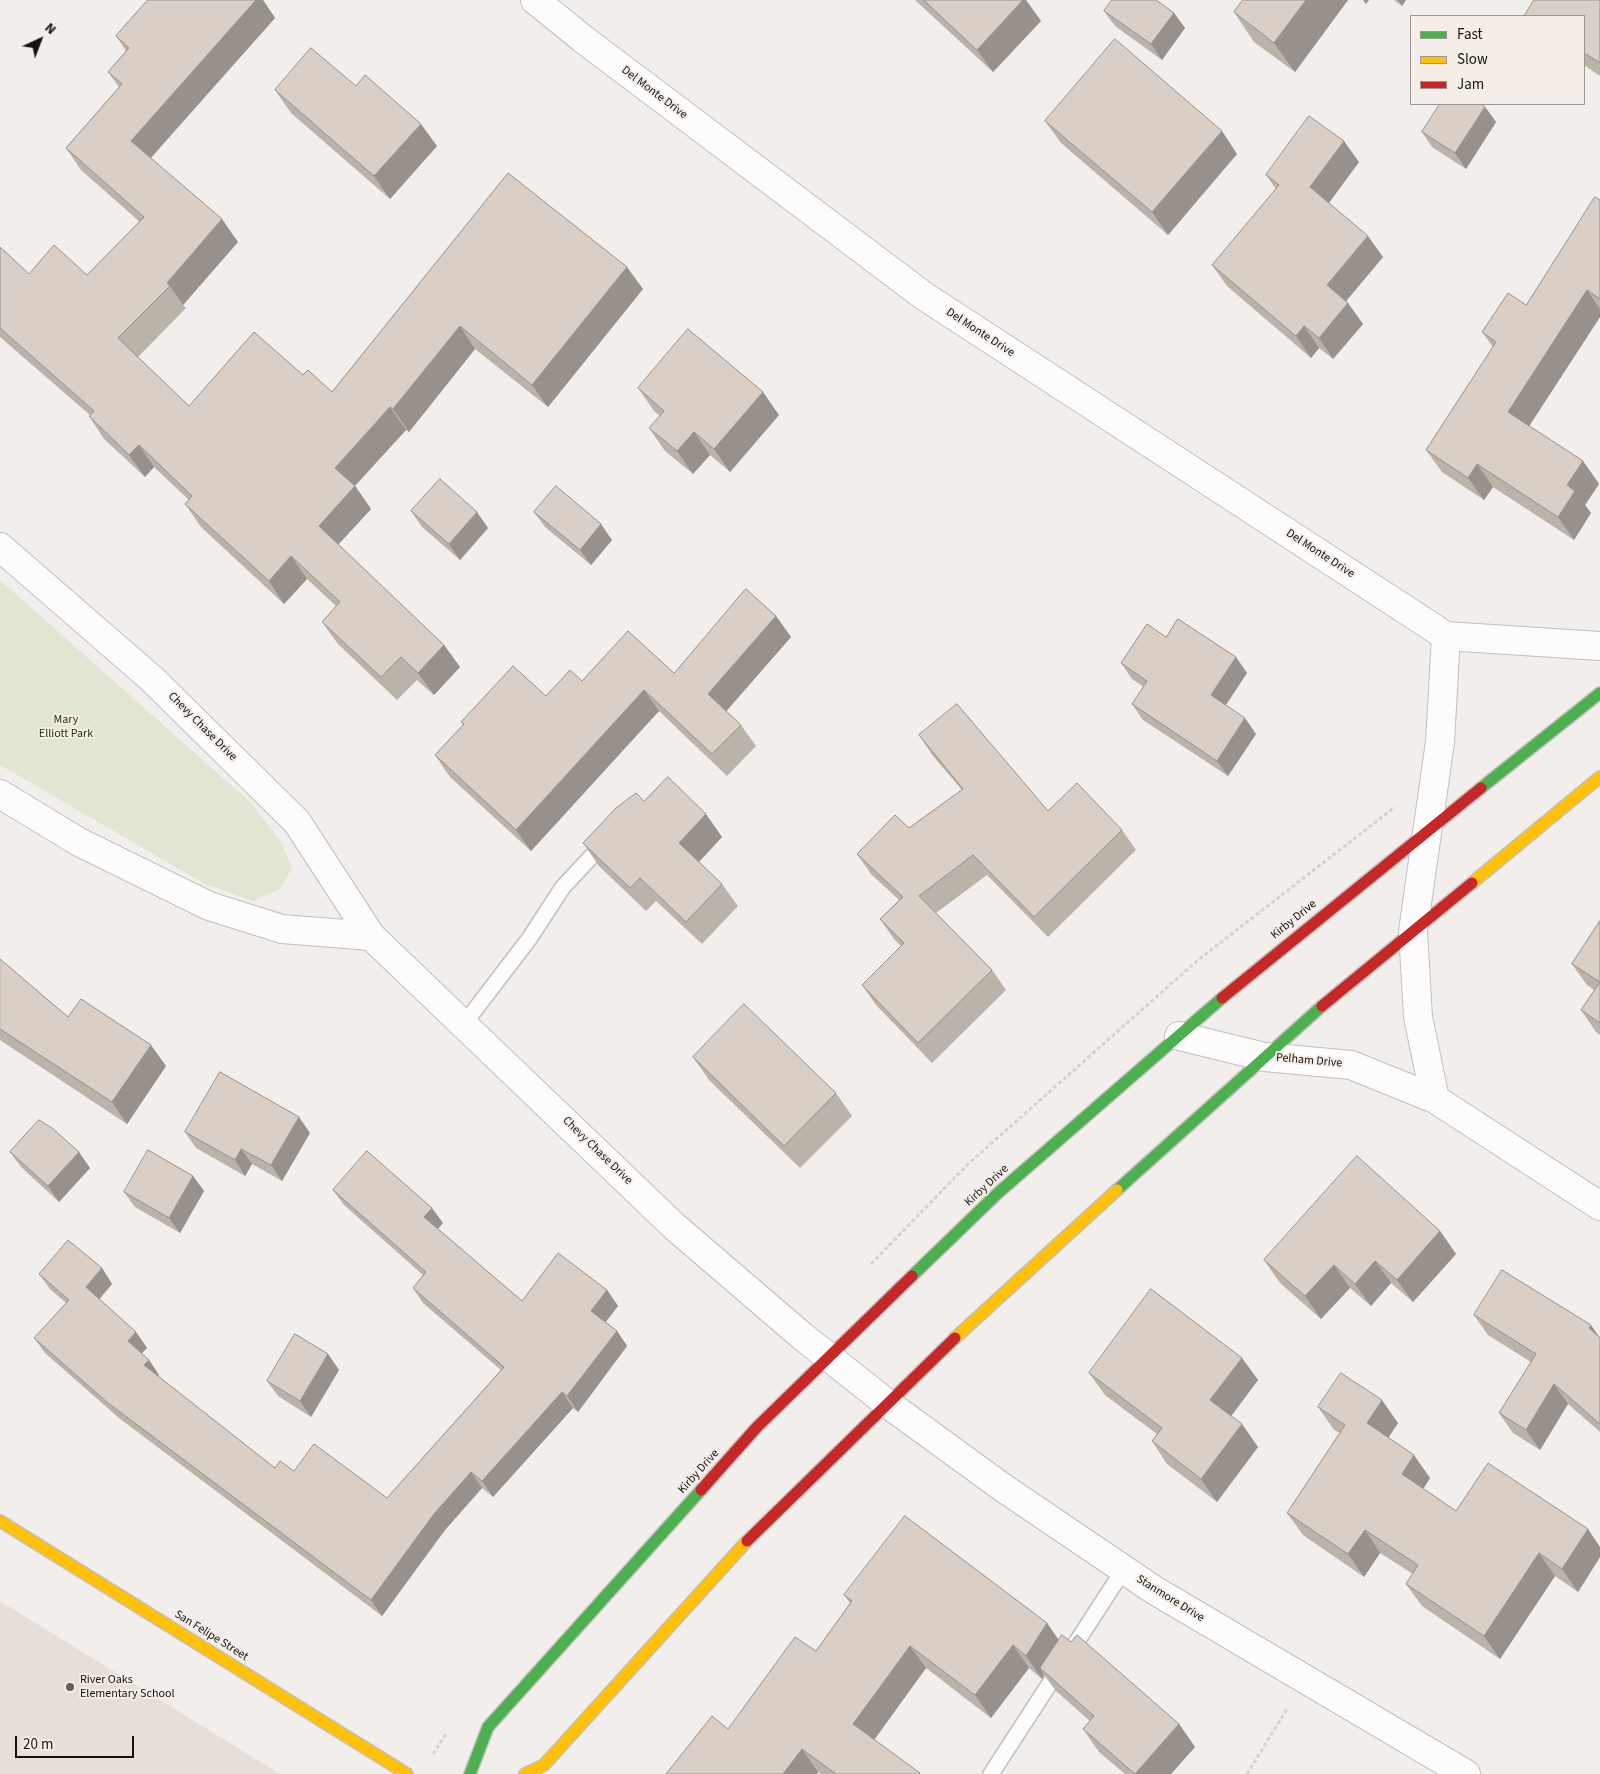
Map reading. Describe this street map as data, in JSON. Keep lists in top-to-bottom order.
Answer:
{
  "streets": {
    "main road": ["Kirby Drive", "San Felipe Street"],
    "street": [
      "Del Monte Drive",
      "Chevy Chase Drive",
      "Pelham Drive",
      "Stanmore Drive"
    ]
  },
  "crossings": [
    ["Chevy Chase Drive", "Kirby Drive"],
    ["Chevy Chase Drive", "Stanmore Drive"],
    ["Kirby Drive", "Pelham Drive"]
  ],
  "parks": ["Mary Elliott Park"],
  "places": ["River Oaks Elementary School"],
  "legend": ["Fast", "Slow", "Jam"],
  "scale_bar": "20 m",
  "north": "top right"
}
